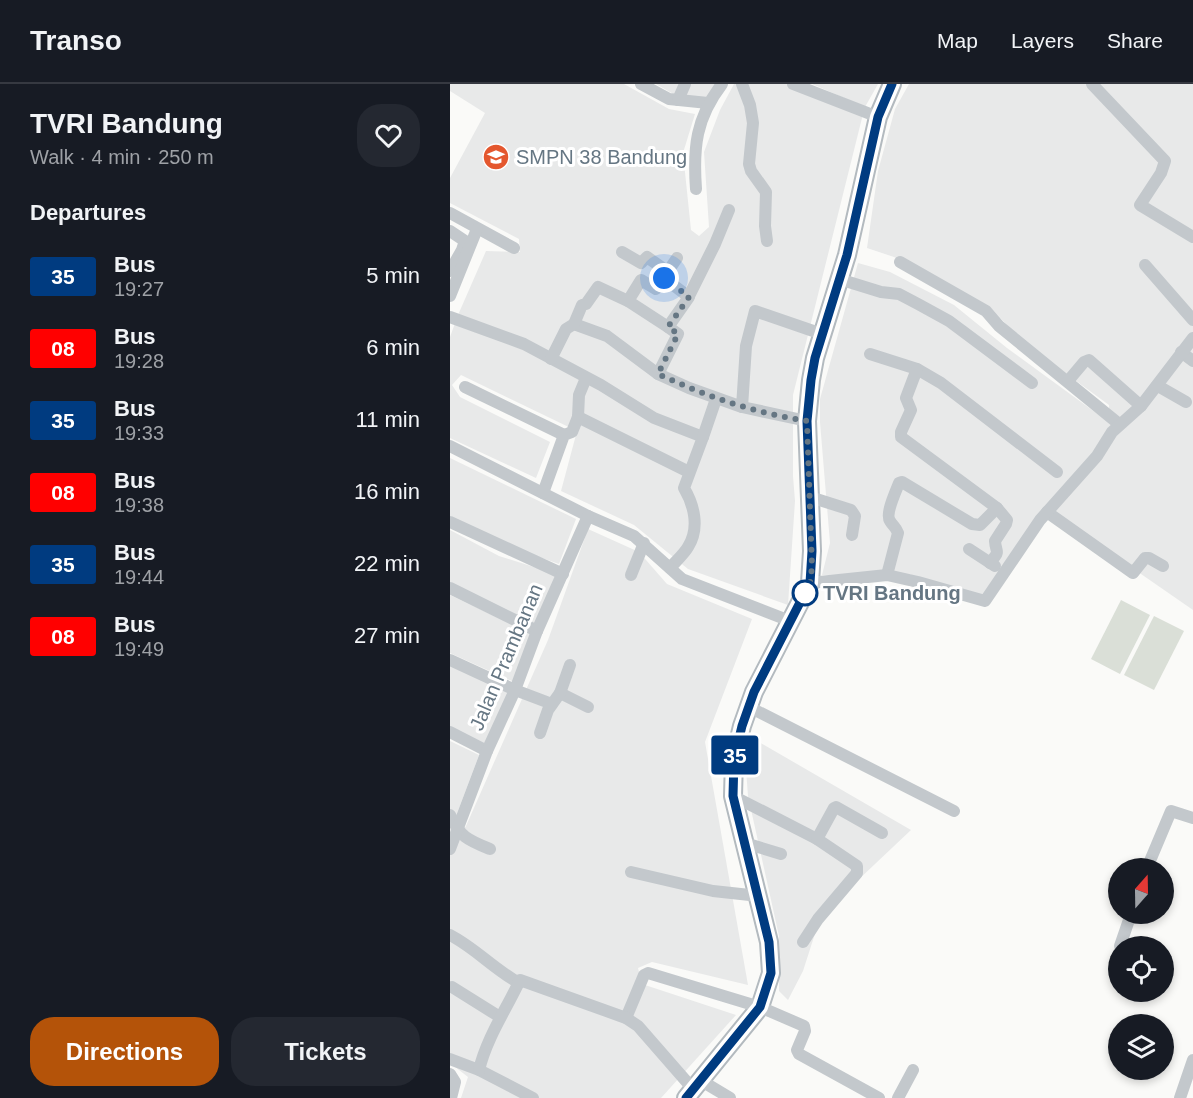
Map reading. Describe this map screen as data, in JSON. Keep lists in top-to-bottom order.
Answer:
{
  "streets": {
    "street": ["Jalan Prambanan"]
  },
  "places": {
    "school or university": ["SMPN 38 Bandung"],
    "other": ["TVRI Bandung"]
  },
  "lines": ["bus line 35"],
  "north": "top",
  "page": {
    "header": "Transo",
    "nav": ["Map", "Layers", "Share"],
    "heading": [
      ["TVRI Bandung", "Walk · 4 min · 250 m"],
      "Departures"
    ],
    "on_map": "35",
    "list": [
      {
        "mark": "35",
        "name": "Bus",
        "note": "19:27",
        "value": "5 min"
      },
      {
        "mark": "08",
        "name": "Bus",
        "note": "19:28",
        "value": "6 min"
      },
      {
        "mark": "35",
        "name": "Bus",
        "note": "19:33",
        "value": "11 min"
      },
      {
        "mark": "08",
        "name": "Bus",
        "note": "19:38",
        "value": "16 min"
      },
      {
        "mark": "35",
        "name": "Bus",
        "note": "19:44",
        "value": "22 min"
      },
      {
        "mark": "08",
        "name": "Bus",
        "note": "19:49",
        "value": "27 min"
      }
    ],
    "buttons": ["Directions", "Tickets"]
  }
}
